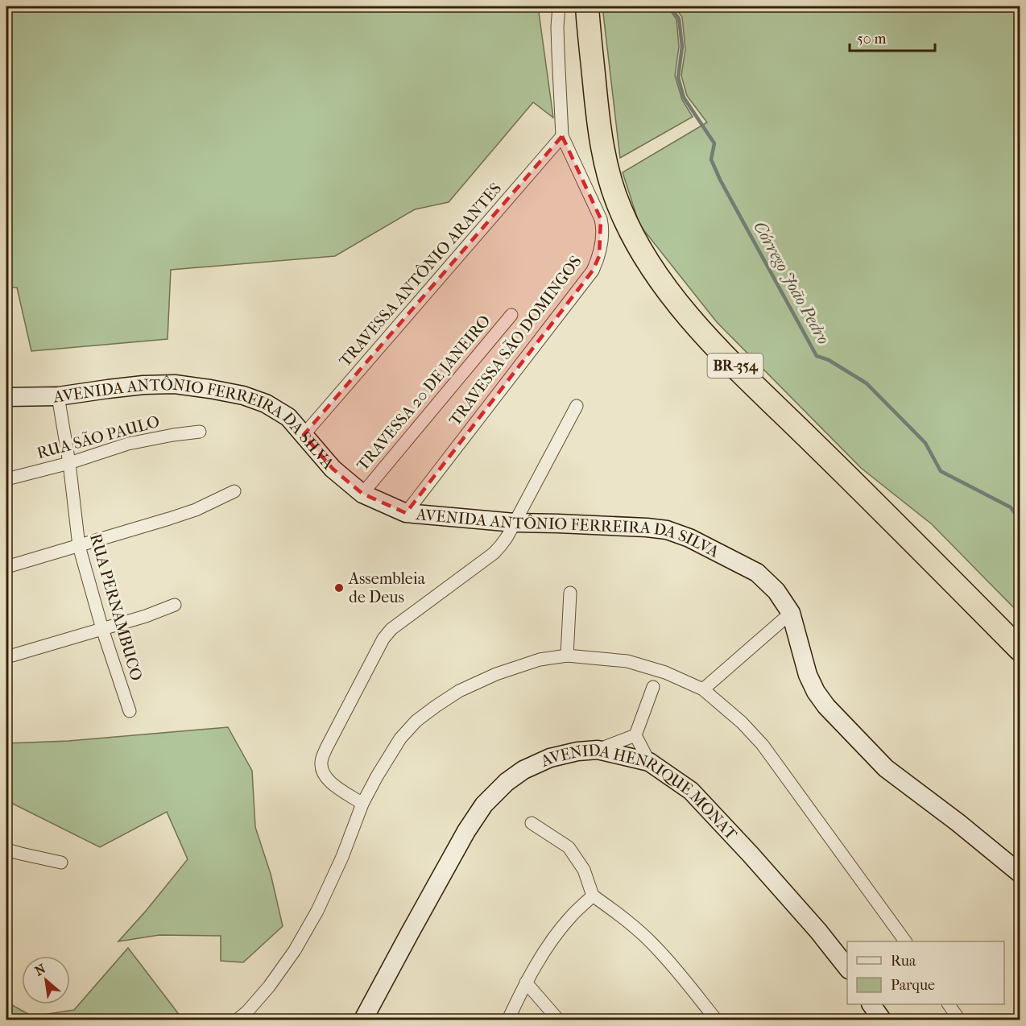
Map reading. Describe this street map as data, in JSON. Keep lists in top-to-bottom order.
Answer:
{
  "streets": {
    "highway": ["BR-354"],
    "street": [
      "TRAVESSA ANTÔNIO ARANTES",
      "TRAVESSA SÃO DOMINGOS",
      "TRAVESSA 20 DE JANEIRO",
      "AVENIDA ANTÔNIO FERREIRA DA SILVA",
      "RUA SÃO PAULO",
      "RUA PERNAMBUCO",
      "AVENIDA HENRIQUE MONAT"
    ]
  },
  "crossings": [
    ["TRAVESSA ANTÔNIO ARANTES", "TRAVESSA SÃO DOMINGOS"],
    ["TRAVESSA ANTÔNIO ARANTES", "AVENIDA ANTÔNIO FERREIRA DA SILVA"],
    ["TRAVESSA SÃO DOMINGOS", "AVENIDA ANTÔNIO FERREIRA DA SILVA"],
    ["TRAVESSA 20 DE JANEIRO", "AVENIDA ANTÔNIO FERREIRA DA SILVA"],
    ["AVENIDA ANTÔNIO FERREIRA DA SILVA", "RUA PERNAMBUCO"],
    ["RUA SÃO PAULO", "RUA PERNAMBUCO"]
  ],
  "water": ["Córrego João Pedro"],
  "places": ["Assembleia de Deus"],
  "legend": ["Rua", "Parque"],
  "scale_bar": "50 m",
  "north": "top left"
}
